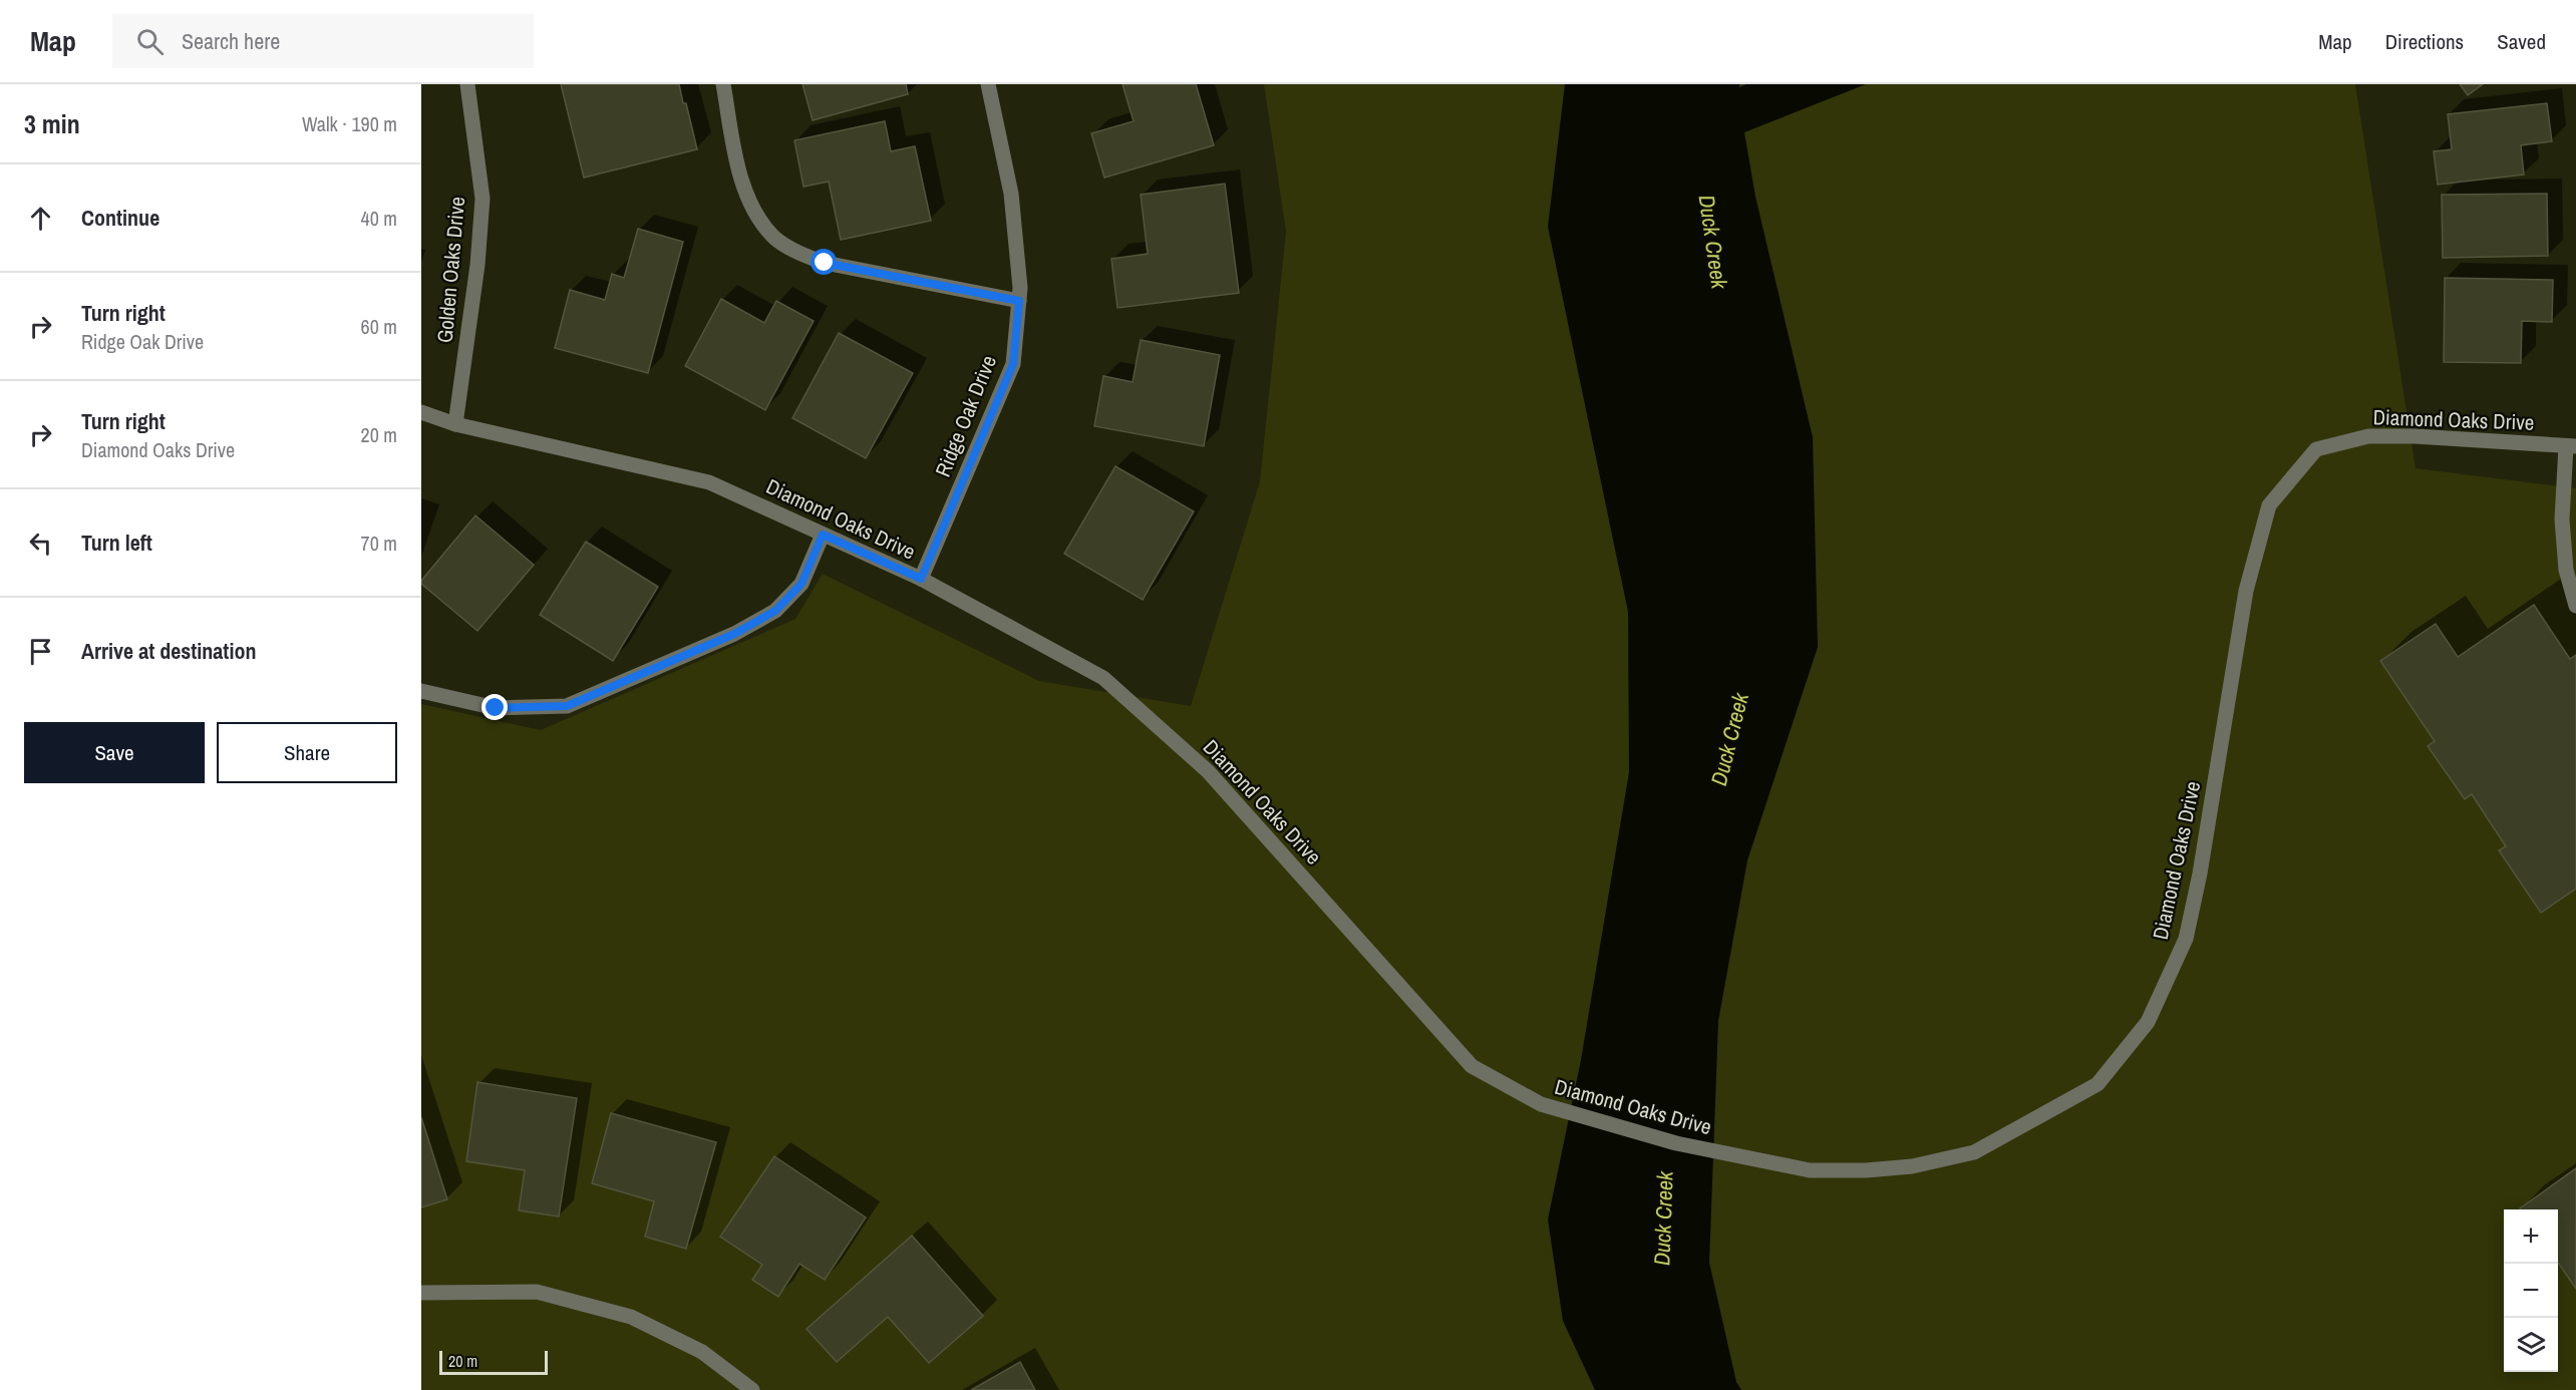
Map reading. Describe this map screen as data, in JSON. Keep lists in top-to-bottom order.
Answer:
{
  "streets": {
    "street": ["Golden Oaks Drive", "Ridge Oak Drive", "Diamond Oaks Drive"]
  },
  "crossings": [
    ["Golden Oaks Drive", "Diamond Oaks Drive"],
    ["Ridge Oak Drive", "Diamond Oaks Drive"]
  ],
  "water": ["Duck Creek"],
  "scale_bar": "20 m",
  "page": {
    "header": "Map",
    "search": "Search here",
    "nav": ["Map", "Directions", "Saved"],
    "heading": ["3 min", "Walk · 190 m"],
    "list": [
      ["Continue", "40 m"],
      ["Turn right", "Ridge Oak Drive", "60 m"],
      ["Turn right", "Diamond Oaks Drive", "20 m"],
      ["Turn left", "70 m"],
      "Arrive at destination"
    ],
    "buttons": ["Save", "Share"],
    "map_buttons": ["+", "−"],
    "scale": "20 m"
  }
}
